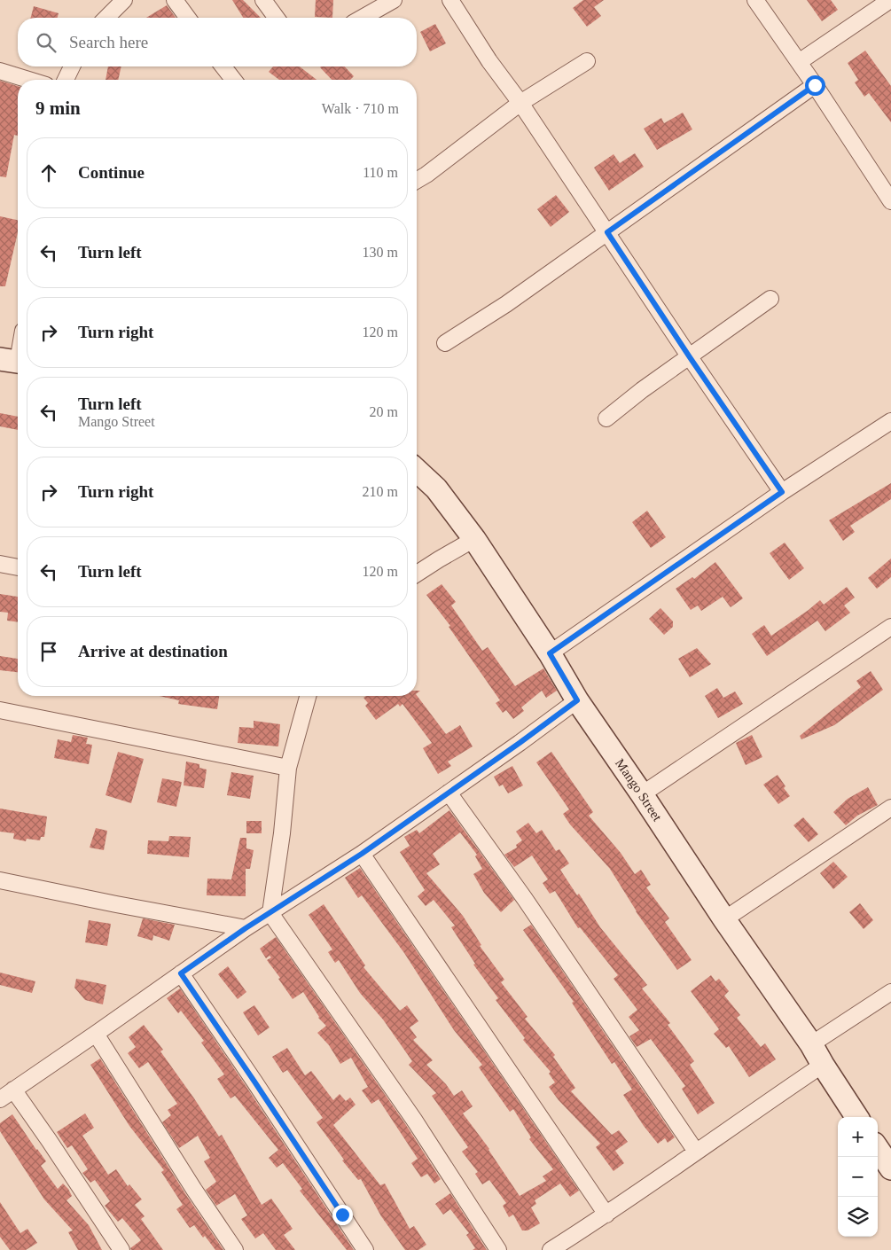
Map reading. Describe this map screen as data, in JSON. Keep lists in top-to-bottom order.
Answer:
{
  "streets": {
    "main road": ["Mango Street"]
  },
  "page": {
    "search": "Search here",
    "heading": ["9 min", "Walk · 710 m"],
    "list": [
      ["Continue", "110 m"],
      ["Turn left", "130 m"],
      ["Turn right", "120 m"],
      ["Turn left", "Mango Street", "20 m"],
      ["Turn right", "210 m"],
      ["Turn left", "120 m"],
      "Arrive at destination"
    ],
    "map_buttons": ["+", "−"]
  }
}
